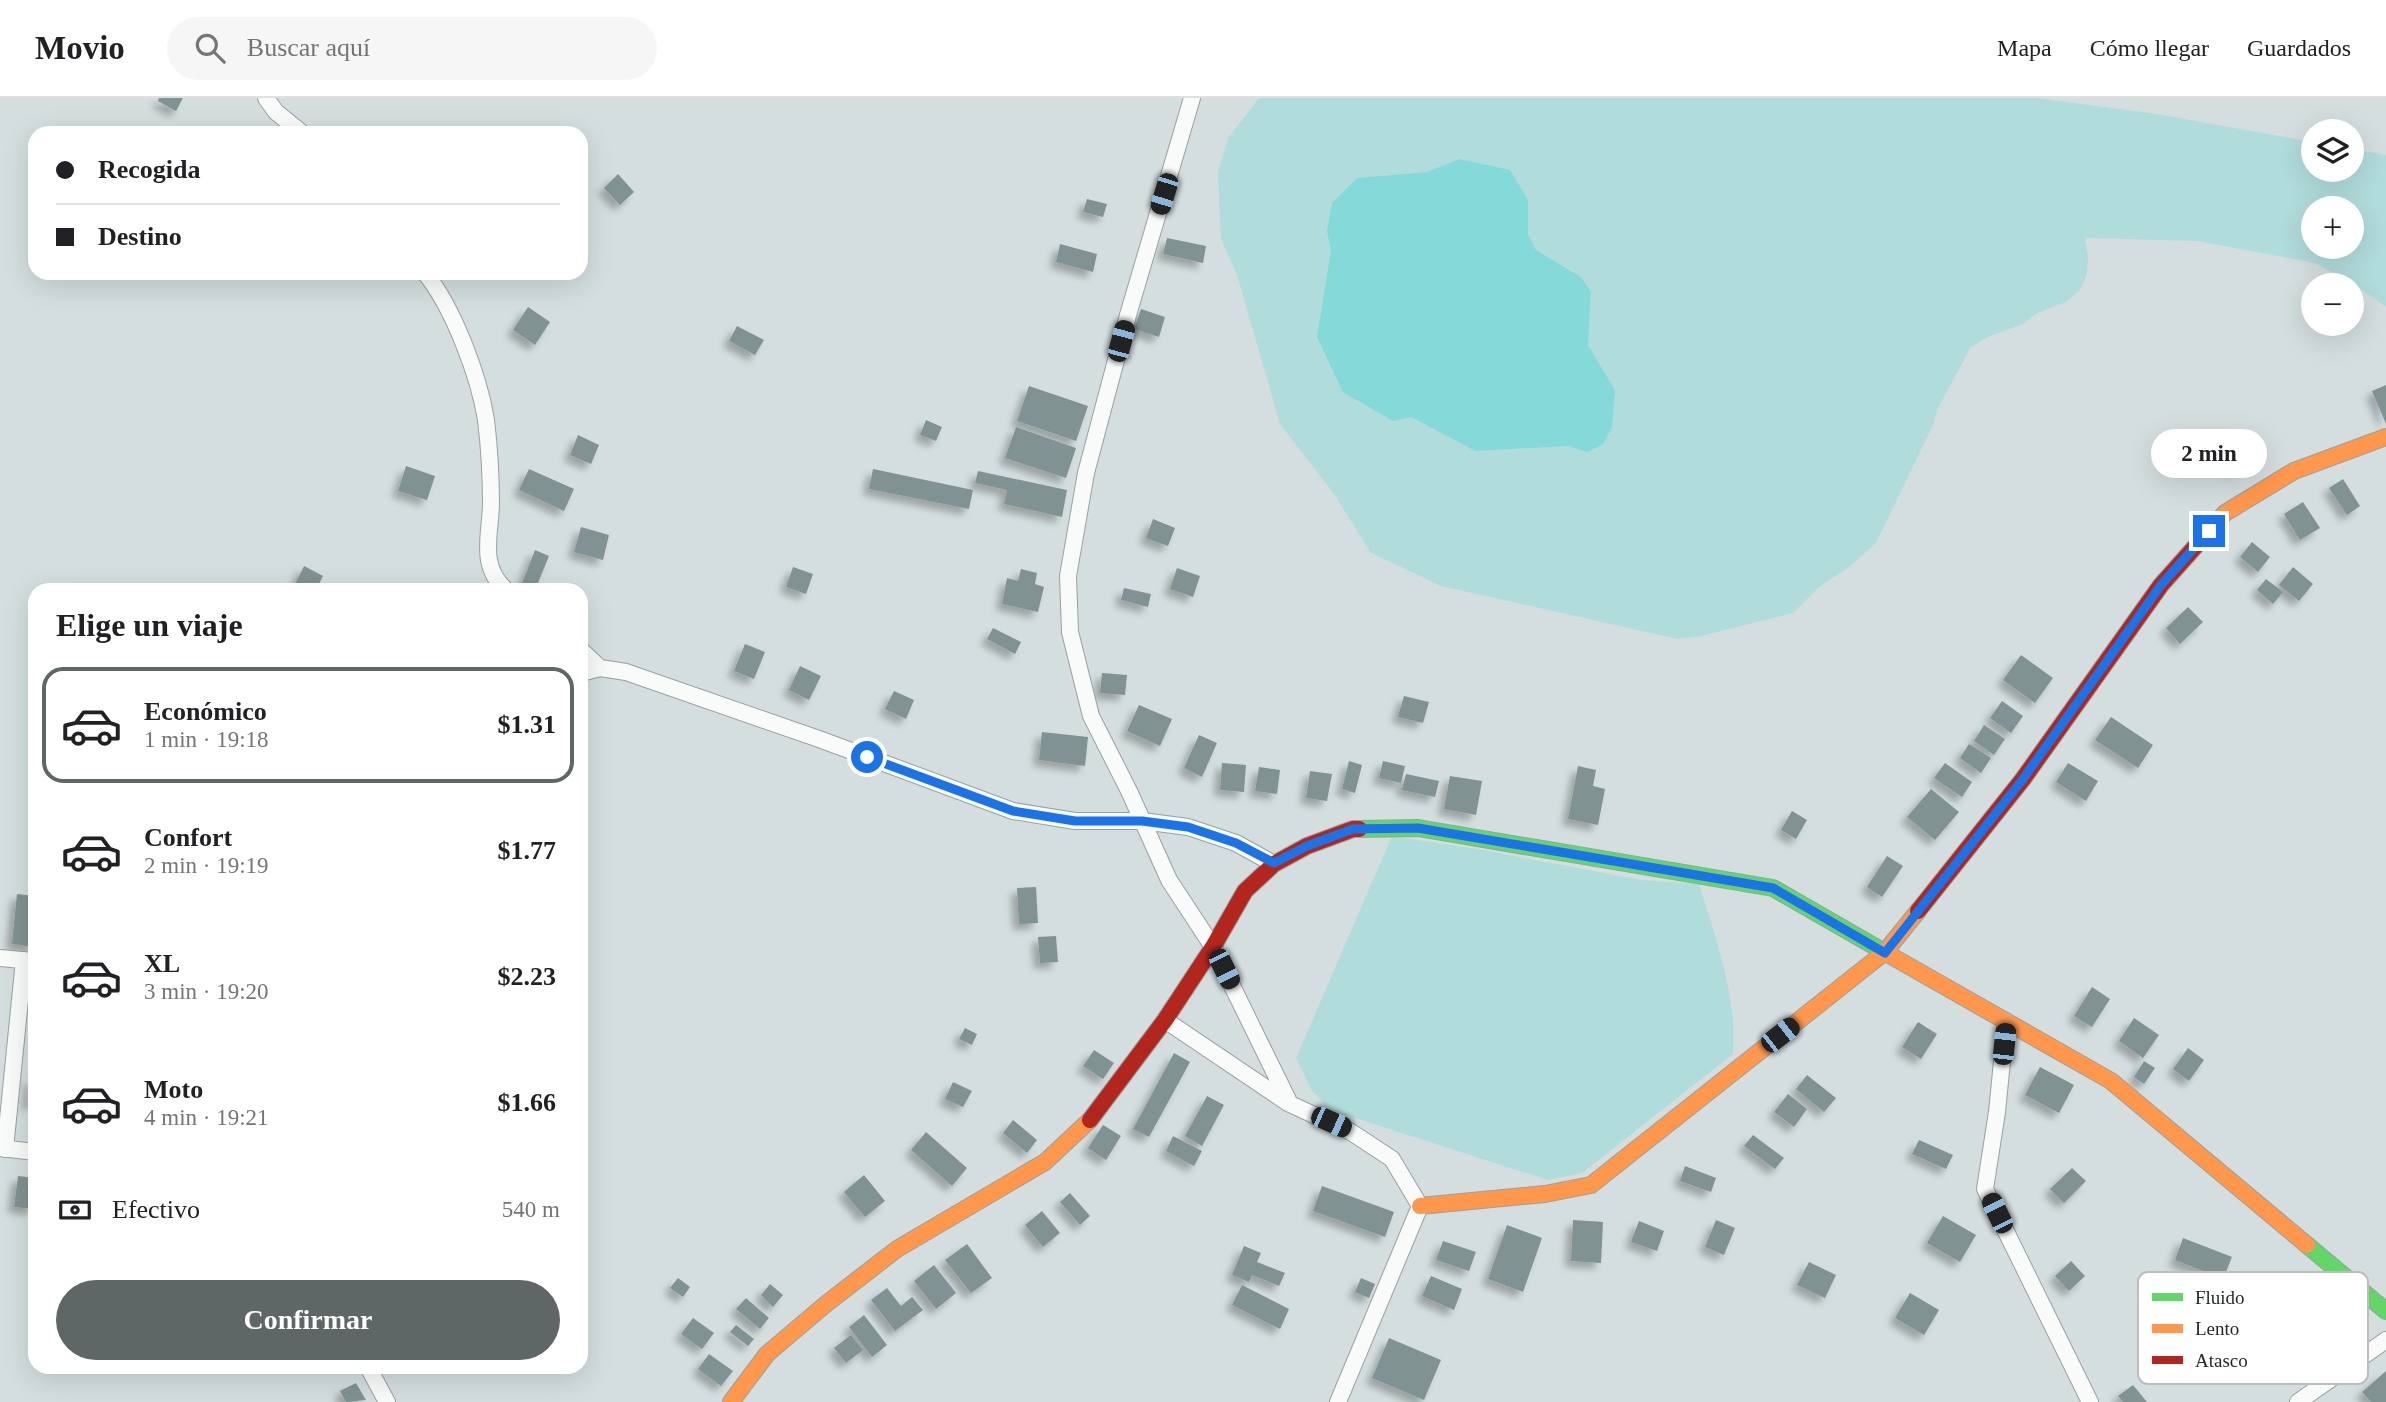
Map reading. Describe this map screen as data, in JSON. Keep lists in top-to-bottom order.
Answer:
{
  "legend": ["Fluido", "Lento", "Atasco"],
  "page": {
    "header": "Movio",
    "search": "Buscar aquí",
    "nav": ["Mapa", "Cómo llegar", "Guardados"],
    "map_buttons": ["+", "−"],
    "banner": ["Recogida", "Destino"],
    "bubble": "2 min",
    "heading": "Elige un viaje",
    "list": [
      {
        "name": "Económico",
        "note": "1 min · 19:18",
        "value": "$1.31"
      },
      {
        "name": "Confort",
        "note": "2 min · 19:19",
        "value": "$1.77"
      },
      {
        "name": "XL",
        "note": "3 min · 19:20",
        "value": "$2.23"
      },
      {
        "name": "Moto",
        "note": "4 min · 19:21",
        "value": "$1.66"
      }
    ],
    "pay": ["Efectivo", "540 m"],
    "buttons": "Confirmar"
  }
}
